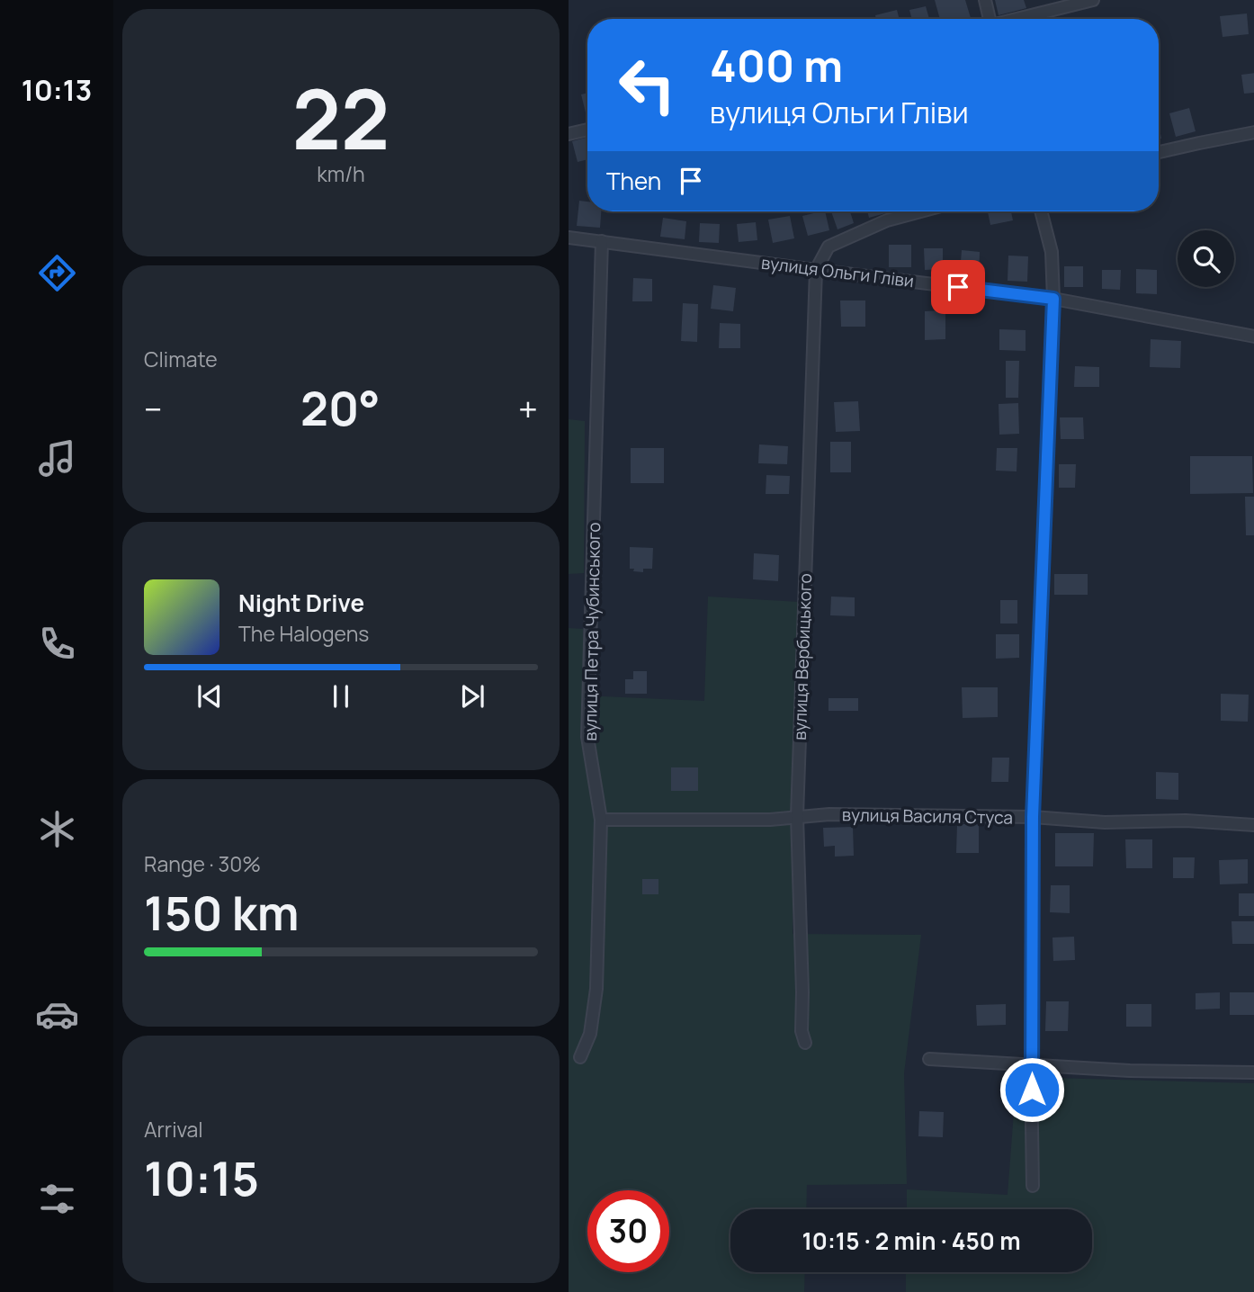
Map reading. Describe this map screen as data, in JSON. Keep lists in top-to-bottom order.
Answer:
{
  "streets": {
    "street": [
      "вулиця Ольги Гліви",
      "вулиця Петра Чубинського",
      "вулиця Вербицького",
      "вулиця Василя Стуса"
    ]
  },
  "crossings": [
    ["вулиця Ольги Гліви", "вулиця Петра Чубинського"],
    ["вулиця Ольги Гліви", "вулиця Вербицького"],
    ["вулиця Петра Чубинського", "вулиця Василя Стуса"],
    ["вулиця Вербицького", "вулиця Василя Стуса"]
  ],
  "page": {
    "tabs": "10:13",
    "tile": [
      ["22", "km/h"],
      "Climate",
      ["Range · 30%", "150 km"],
      ["Arrival", "10:15"]
    ],
    "turn": ["400 m", "вулиця Ольги Гліви"],
    "then": "Then",
    "heat": ["−", "20°", "+"],
    "song": ["Night Drive", "The Halogens"],
    "limit": "30",
    "trip": "10:15 · 2 min · 450 m"
  }
}
